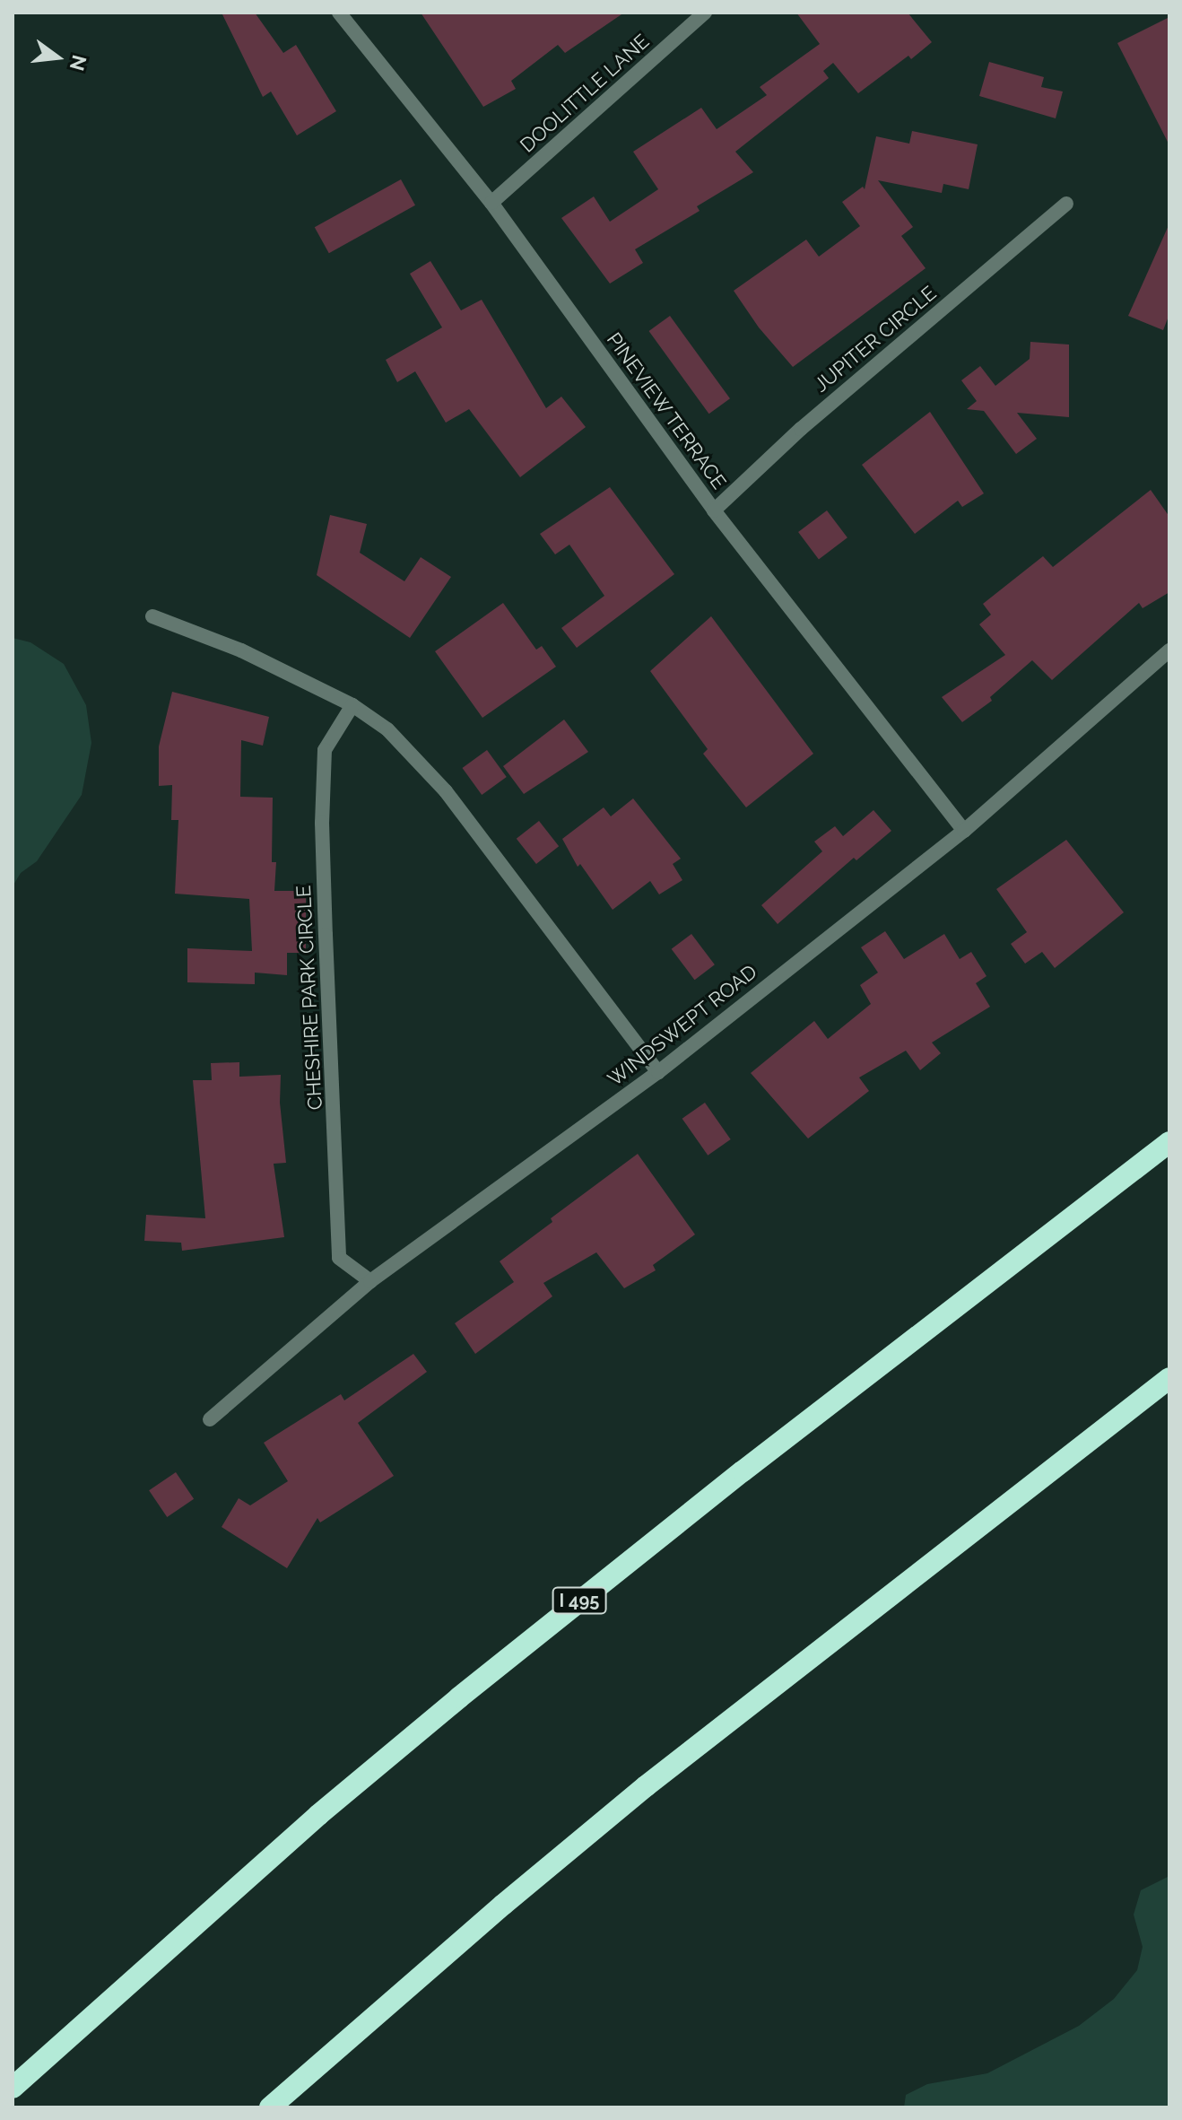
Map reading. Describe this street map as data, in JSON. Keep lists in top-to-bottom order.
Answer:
{
  "streets": {
    "highway": ["I 495"],
    "street": [
      "DOOLITTLE LANE",
      "JUPITER CIRCLE",
      "PINEVIEW TERRACE",
      "CHESHIRE PARK CIRCLE",
      "WINDSWEPT ROAD"
    ]
  },
  "crossings": [
    ["DOOLITTLE LANE", "PINEVIEW TERRACE"],
    ["JUPITER CIRCLE", "PINEVIEW TERRACE"],
    ["PINEVIEW TERRACE", "WINDSWEPT ROAD"],
    ["CHESHIRE PARK CIRCLE", "WINDSWEPT ROAD"]
  ],
  "north": "right"
}
